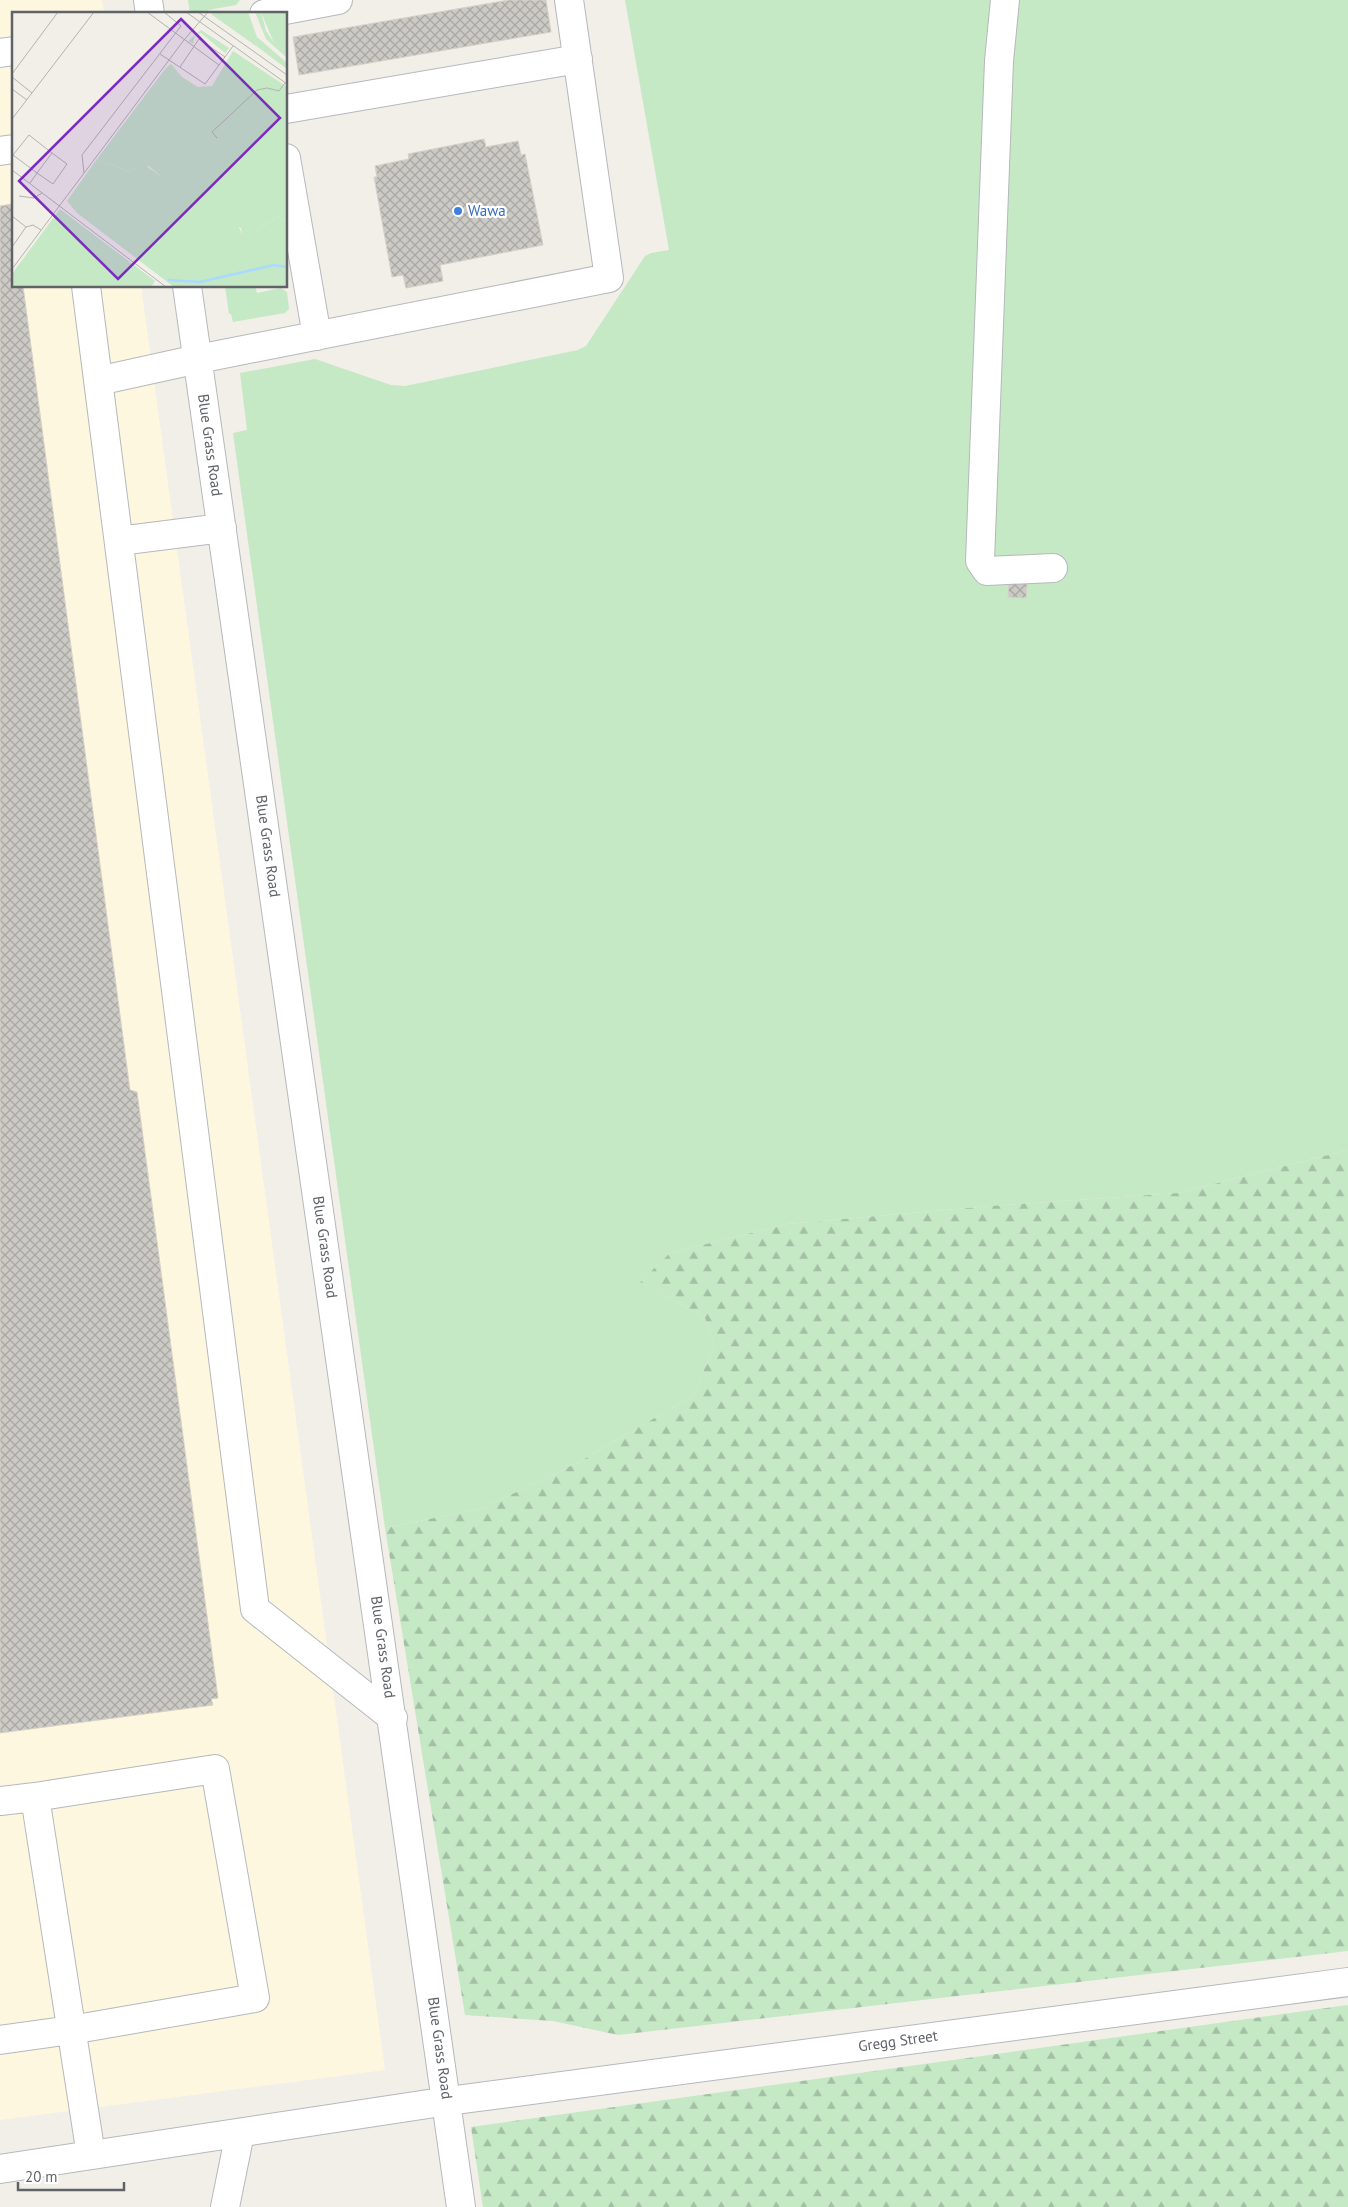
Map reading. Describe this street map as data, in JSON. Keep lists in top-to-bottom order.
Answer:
{
  "streets": {
    "street": ["Blue Grass Road", "Gregg Street"]
  },
  "crossings": [
    ["Blue Grass Road", "Gregg Street"]
  ],
  "places": ["Wawa"],
  "scale_bar": "20 m"
}
